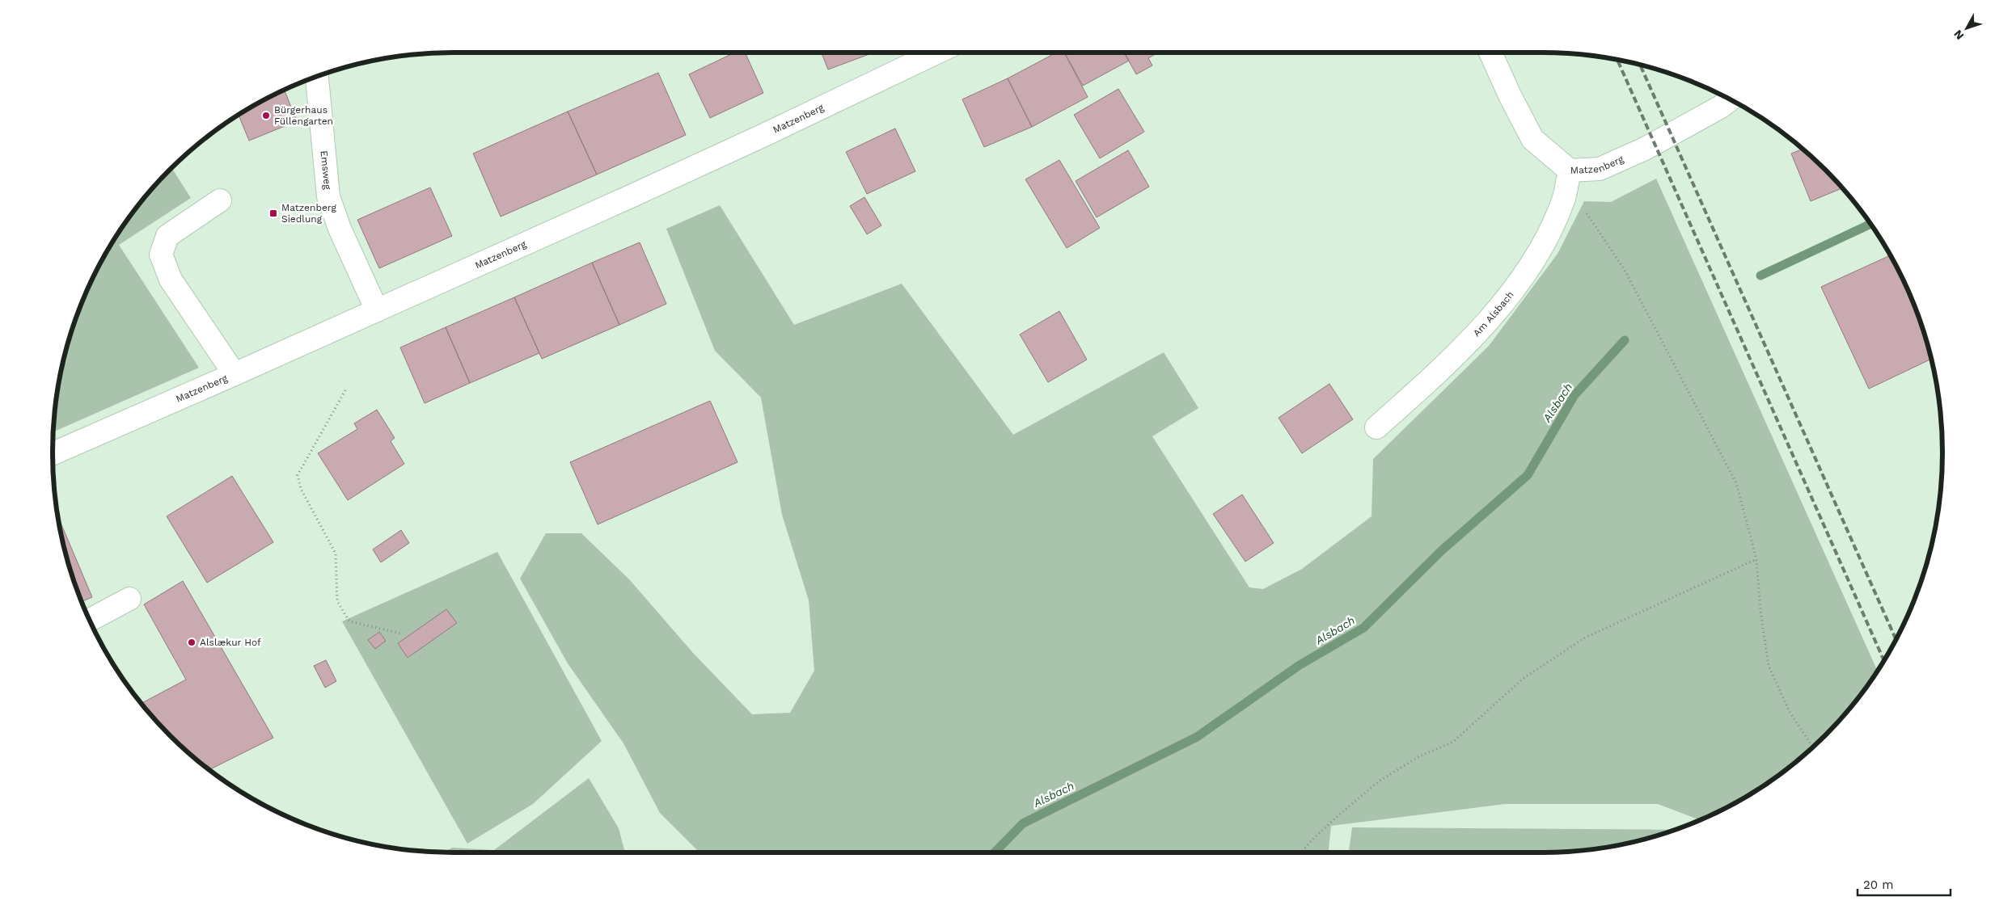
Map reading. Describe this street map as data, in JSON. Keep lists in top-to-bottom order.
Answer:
{
  "streets": {
    "street": ["Matzenberg", "Emsweg", "Am Alsbach"]
  },
  "crossings": [
    ["Matzenberg", "Emsweg"],
    ["Matzenberg", "Am Alsbach"]
  ],
  "water": ["Alsbach"],
  "places": {
    "other": ["Bürgerhaus Füllengarten", "Alslækur Hof"],
    "transit": ["Matzenberg Siedlung"]
  },
  "scale_bar": "20 m",
  "north": "bottom left"
}
